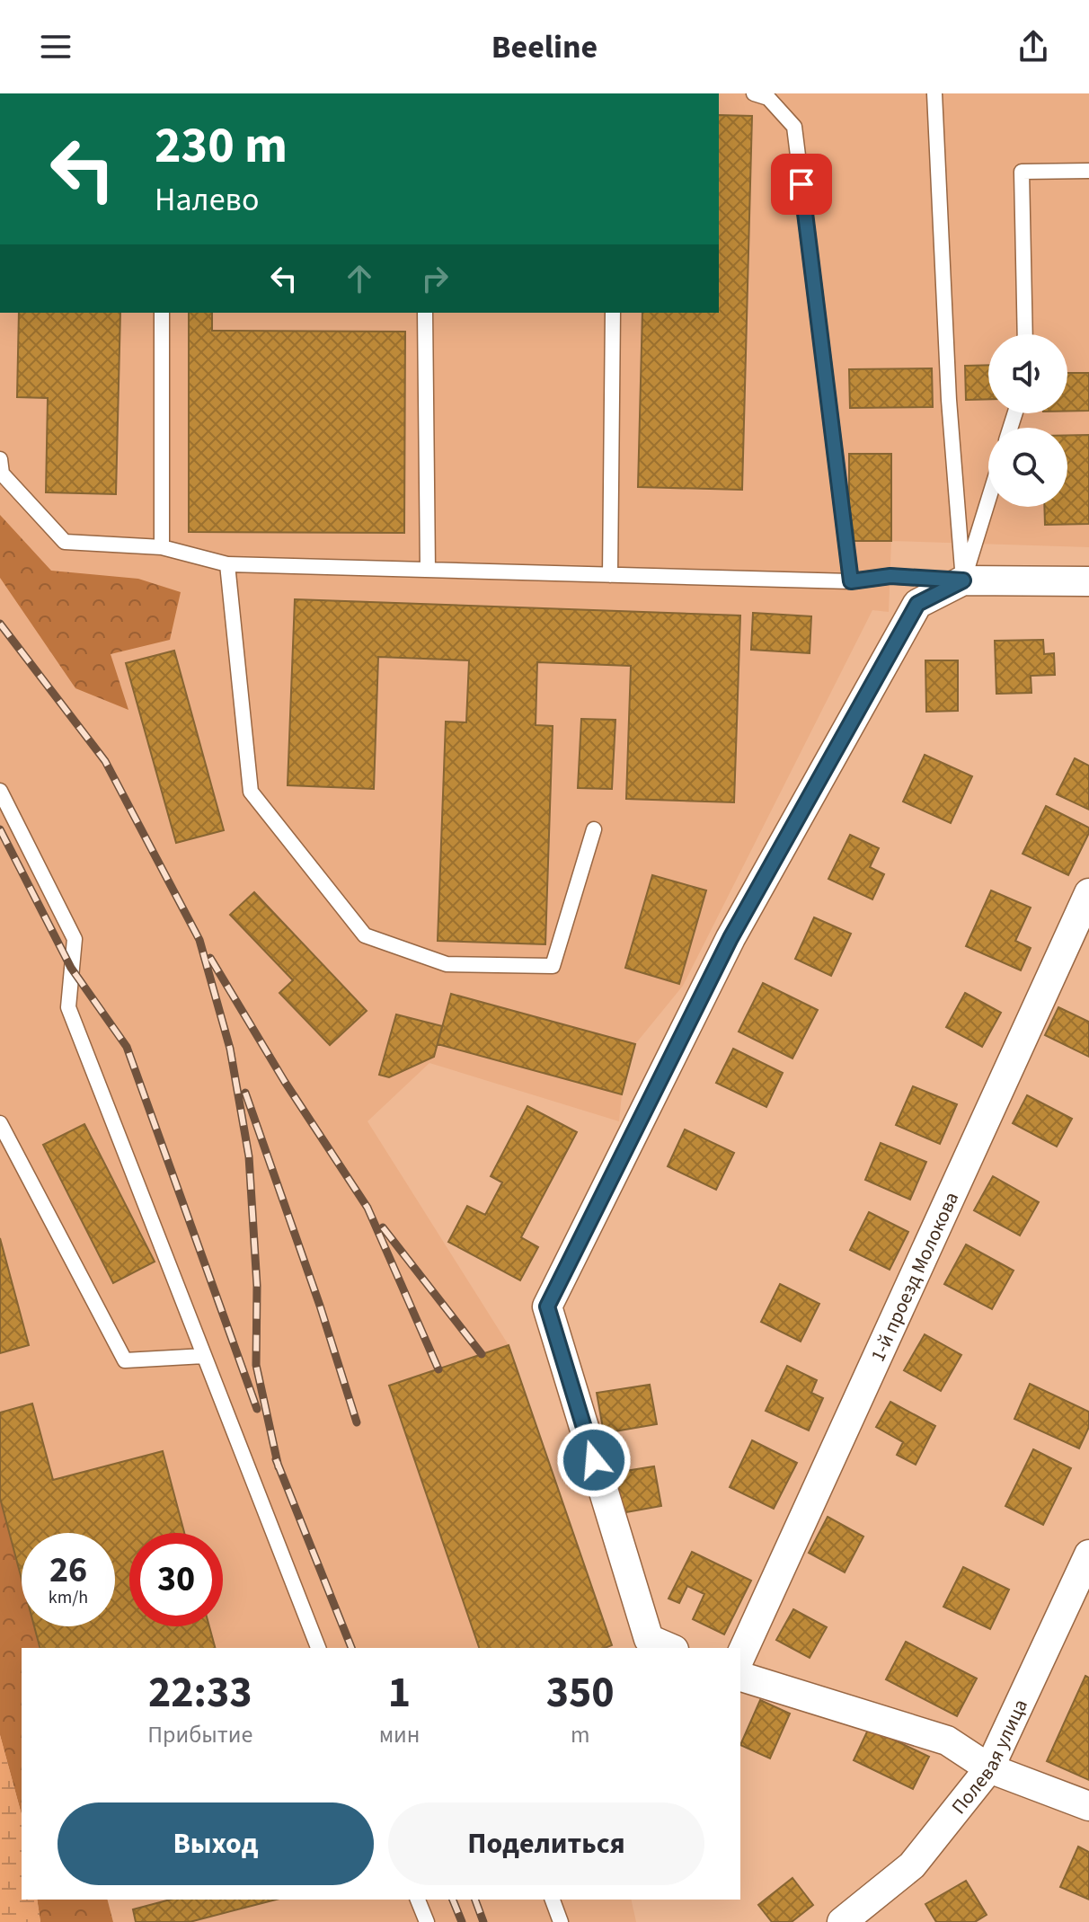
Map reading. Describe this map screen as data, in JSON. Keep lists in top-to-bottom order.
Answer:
{
  "streets": {
    "street": ["1-й проезд Молокова", "Полевая улица"]
  },
  "page": {
    "header": "Beeline",
    "turn": ["230 m", "Налево"],
    "speed": "26 km/h",
    "limit": "30",
    "eta": [
      "22:33",
      "Прибытие",
      "1",
      "мин",
      "350",
      "m"
    ],
    "buttons": ["Выход", "Поделиться"]
  }
}
